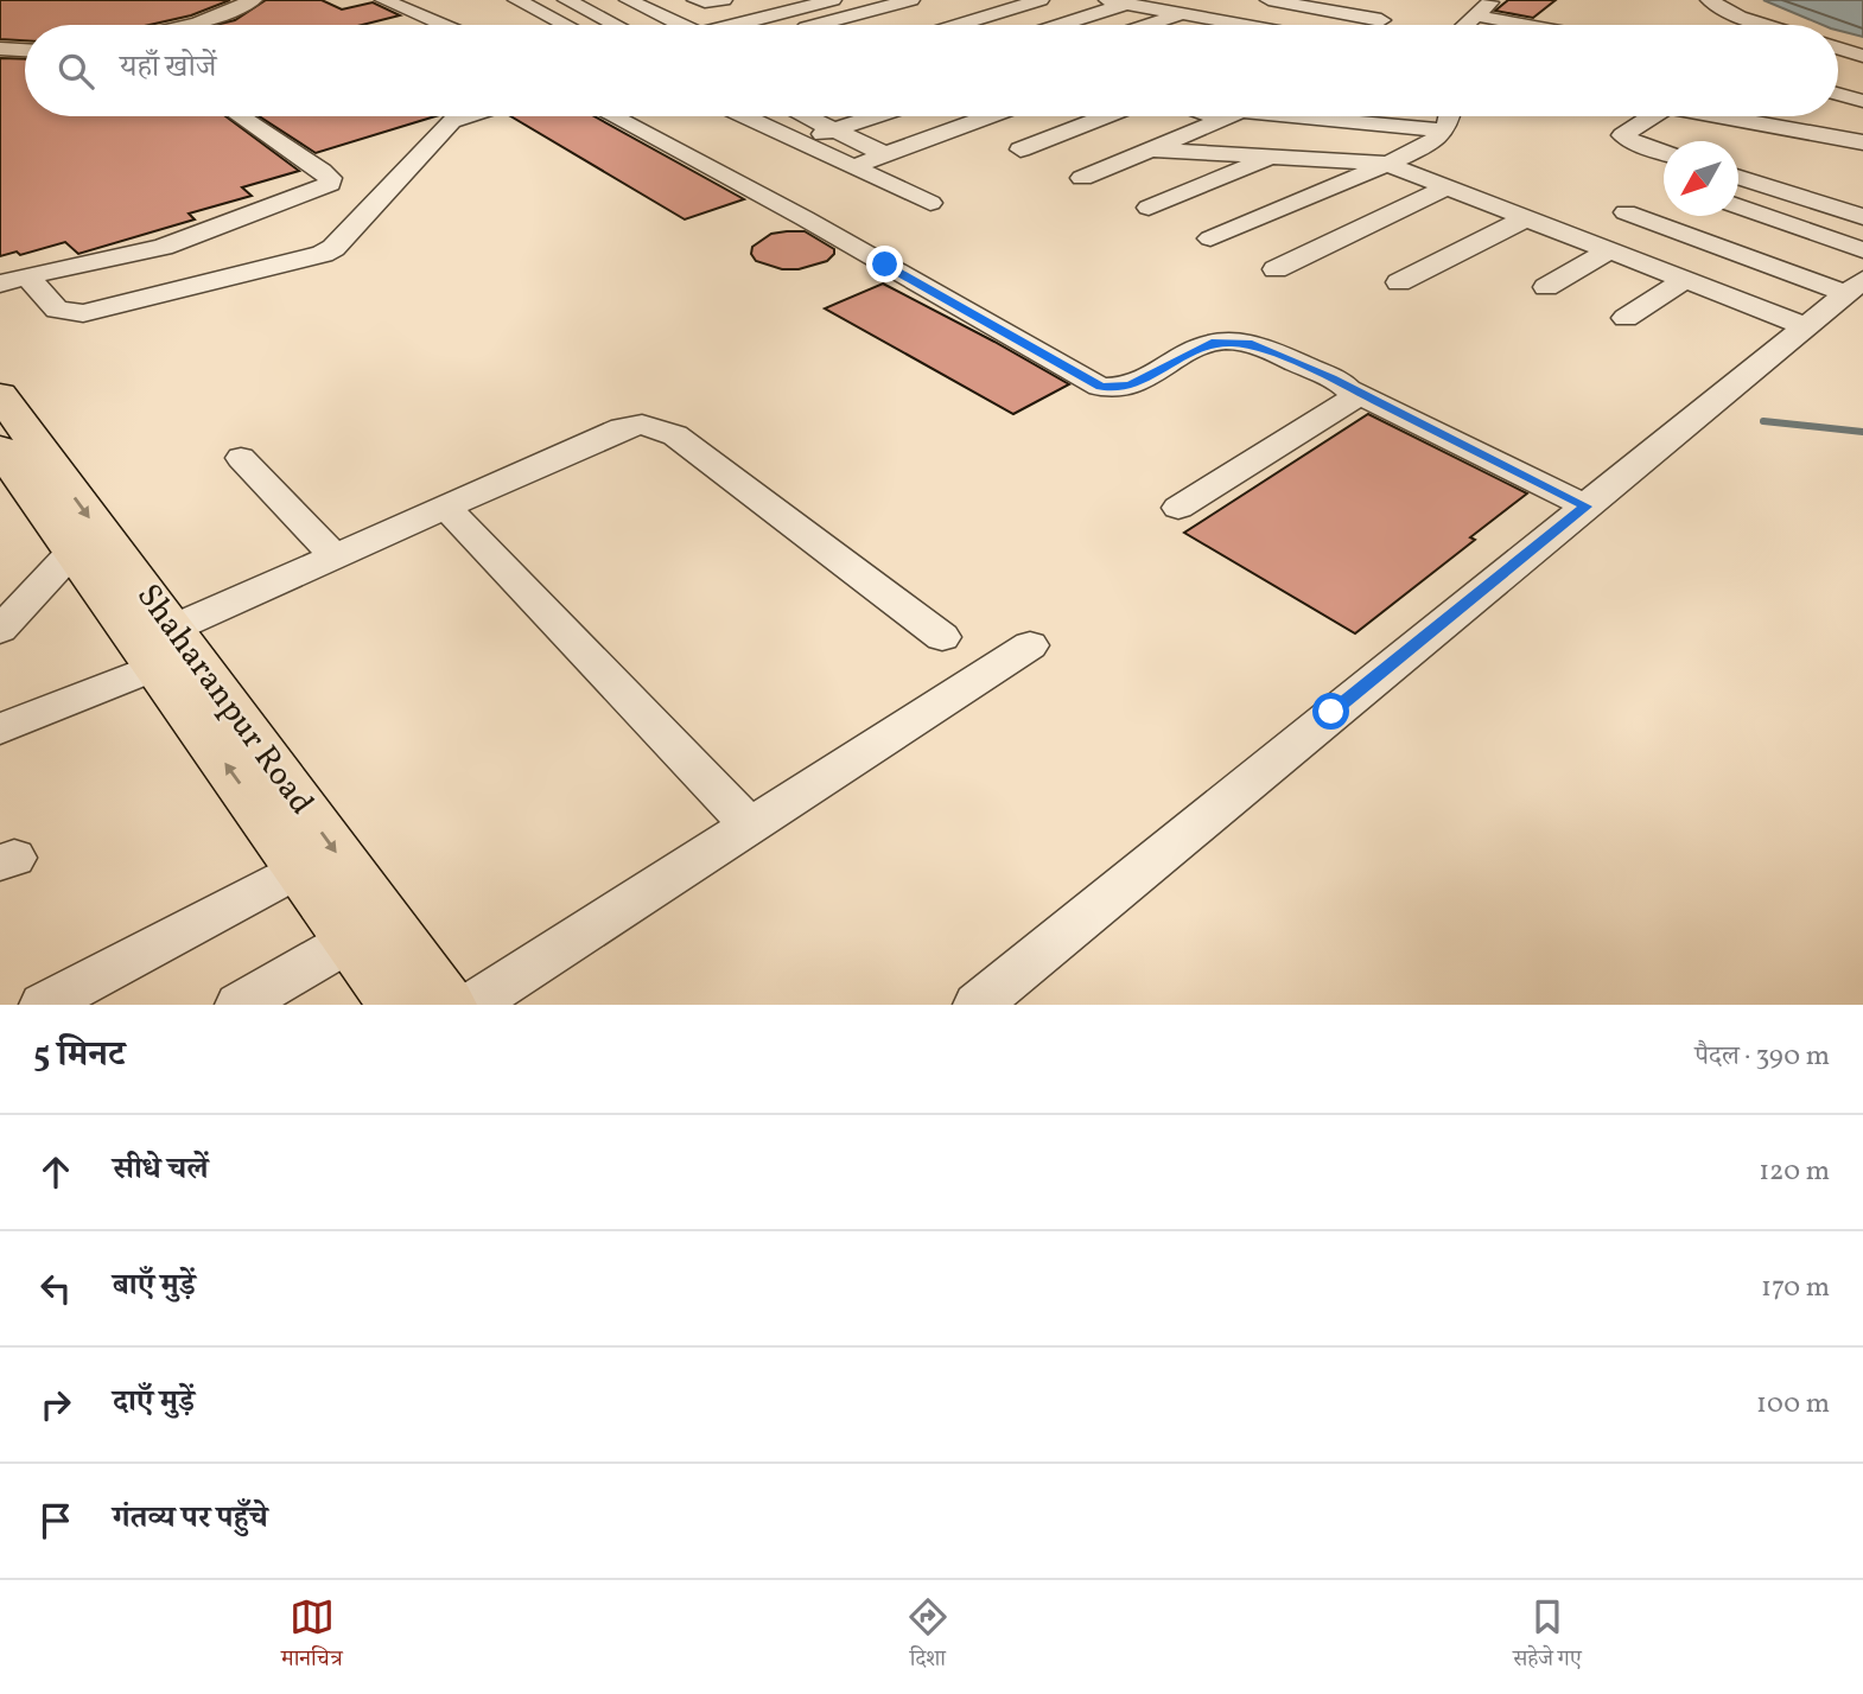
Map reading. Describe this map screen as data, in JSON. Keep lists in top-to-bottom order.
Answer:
{
  "streets": {
    "main road": ["Shaharanpur Road"]
  },
  "north": "bottom left",
  "page": {
    "search": "यहाँ खोजें",
    "heading": ["5 मिनट", "पैदल · 390 m"],
    "list": [
      ["सीधे चलें", "120 m"],
      ["बाएँ मुड़ें", "170 m"],
      ["दाएँ मुड़ें", "100 m"],
      "गंतव्य पर पहुँचे"
    ],
    "nav": ["मानचित्र", "दिशा", "सहेजे गए"]
  }
}
